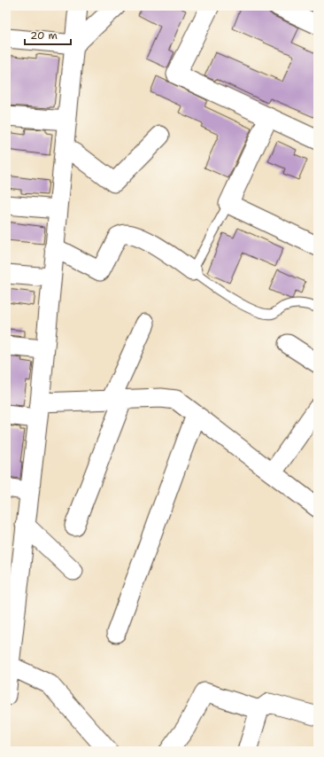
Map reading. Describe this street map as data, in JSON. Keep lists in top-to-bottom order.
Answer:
{
  "scale_bar": "20 m"
}
